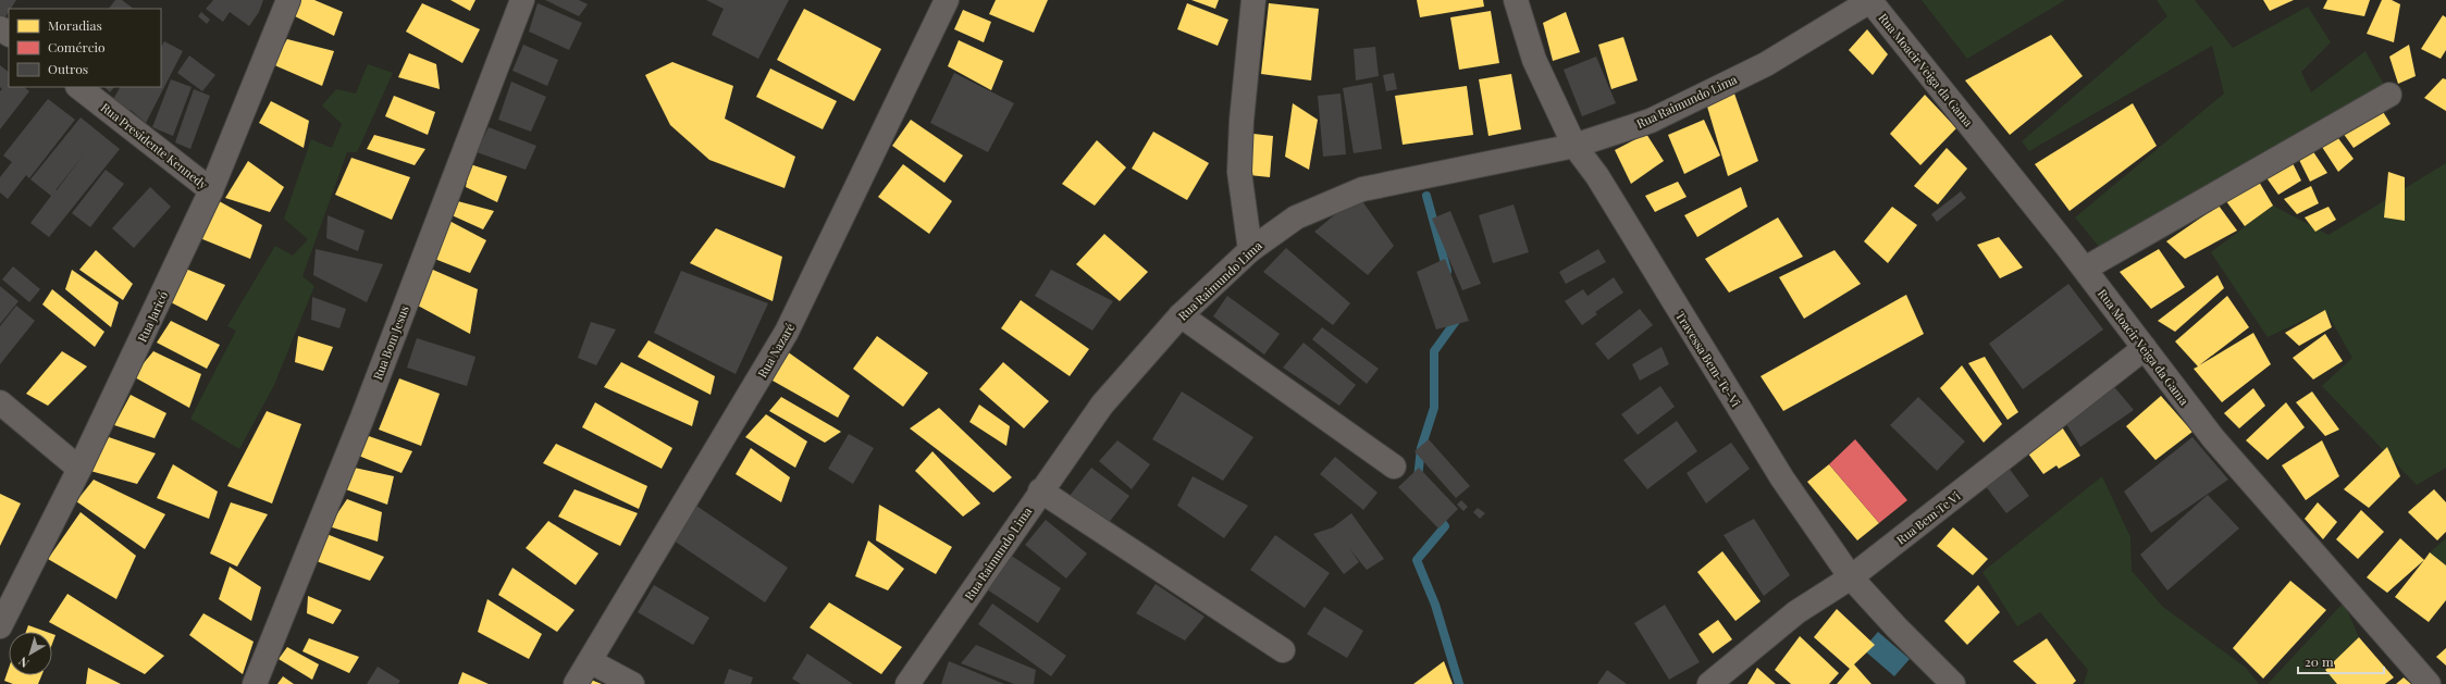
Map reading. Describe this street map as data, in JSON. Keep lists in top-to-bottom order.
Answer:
{
  "streets": {
    "street": [
      "Rua Moacir Veiga da Gama",
      "Rua Raimundo Lima",
      "Rua Presidente Kennedy",
      "Rua Jaricó",
      "Rua Bom Jesus",
      "Rua Nazaré",
      "Travessa Bem-Te-Vi",
      "Rua Bem Te Vi"
    ]
  },
  "crossings": [
    ["Rua Moacir Veiga da Gama", "Rua Raimundo Lima"],
    ["Rua Moacir Veiga da Gama", "Rua Bem Te Vi"],
    ["Rua Raimundo Lima", "Travessa Bem-Te-Vi"],
    ["Rua Presidente Kennedy", "Rua Jaricó"],
    ["Travessa Bem-Te-Vi", "Rua Bem Te Vi"]
  ],
  "legend": ["Moradias", "Comércio", "Outros"],
  "scale_bar": "20 m",
  "north": "bottom left"
}
